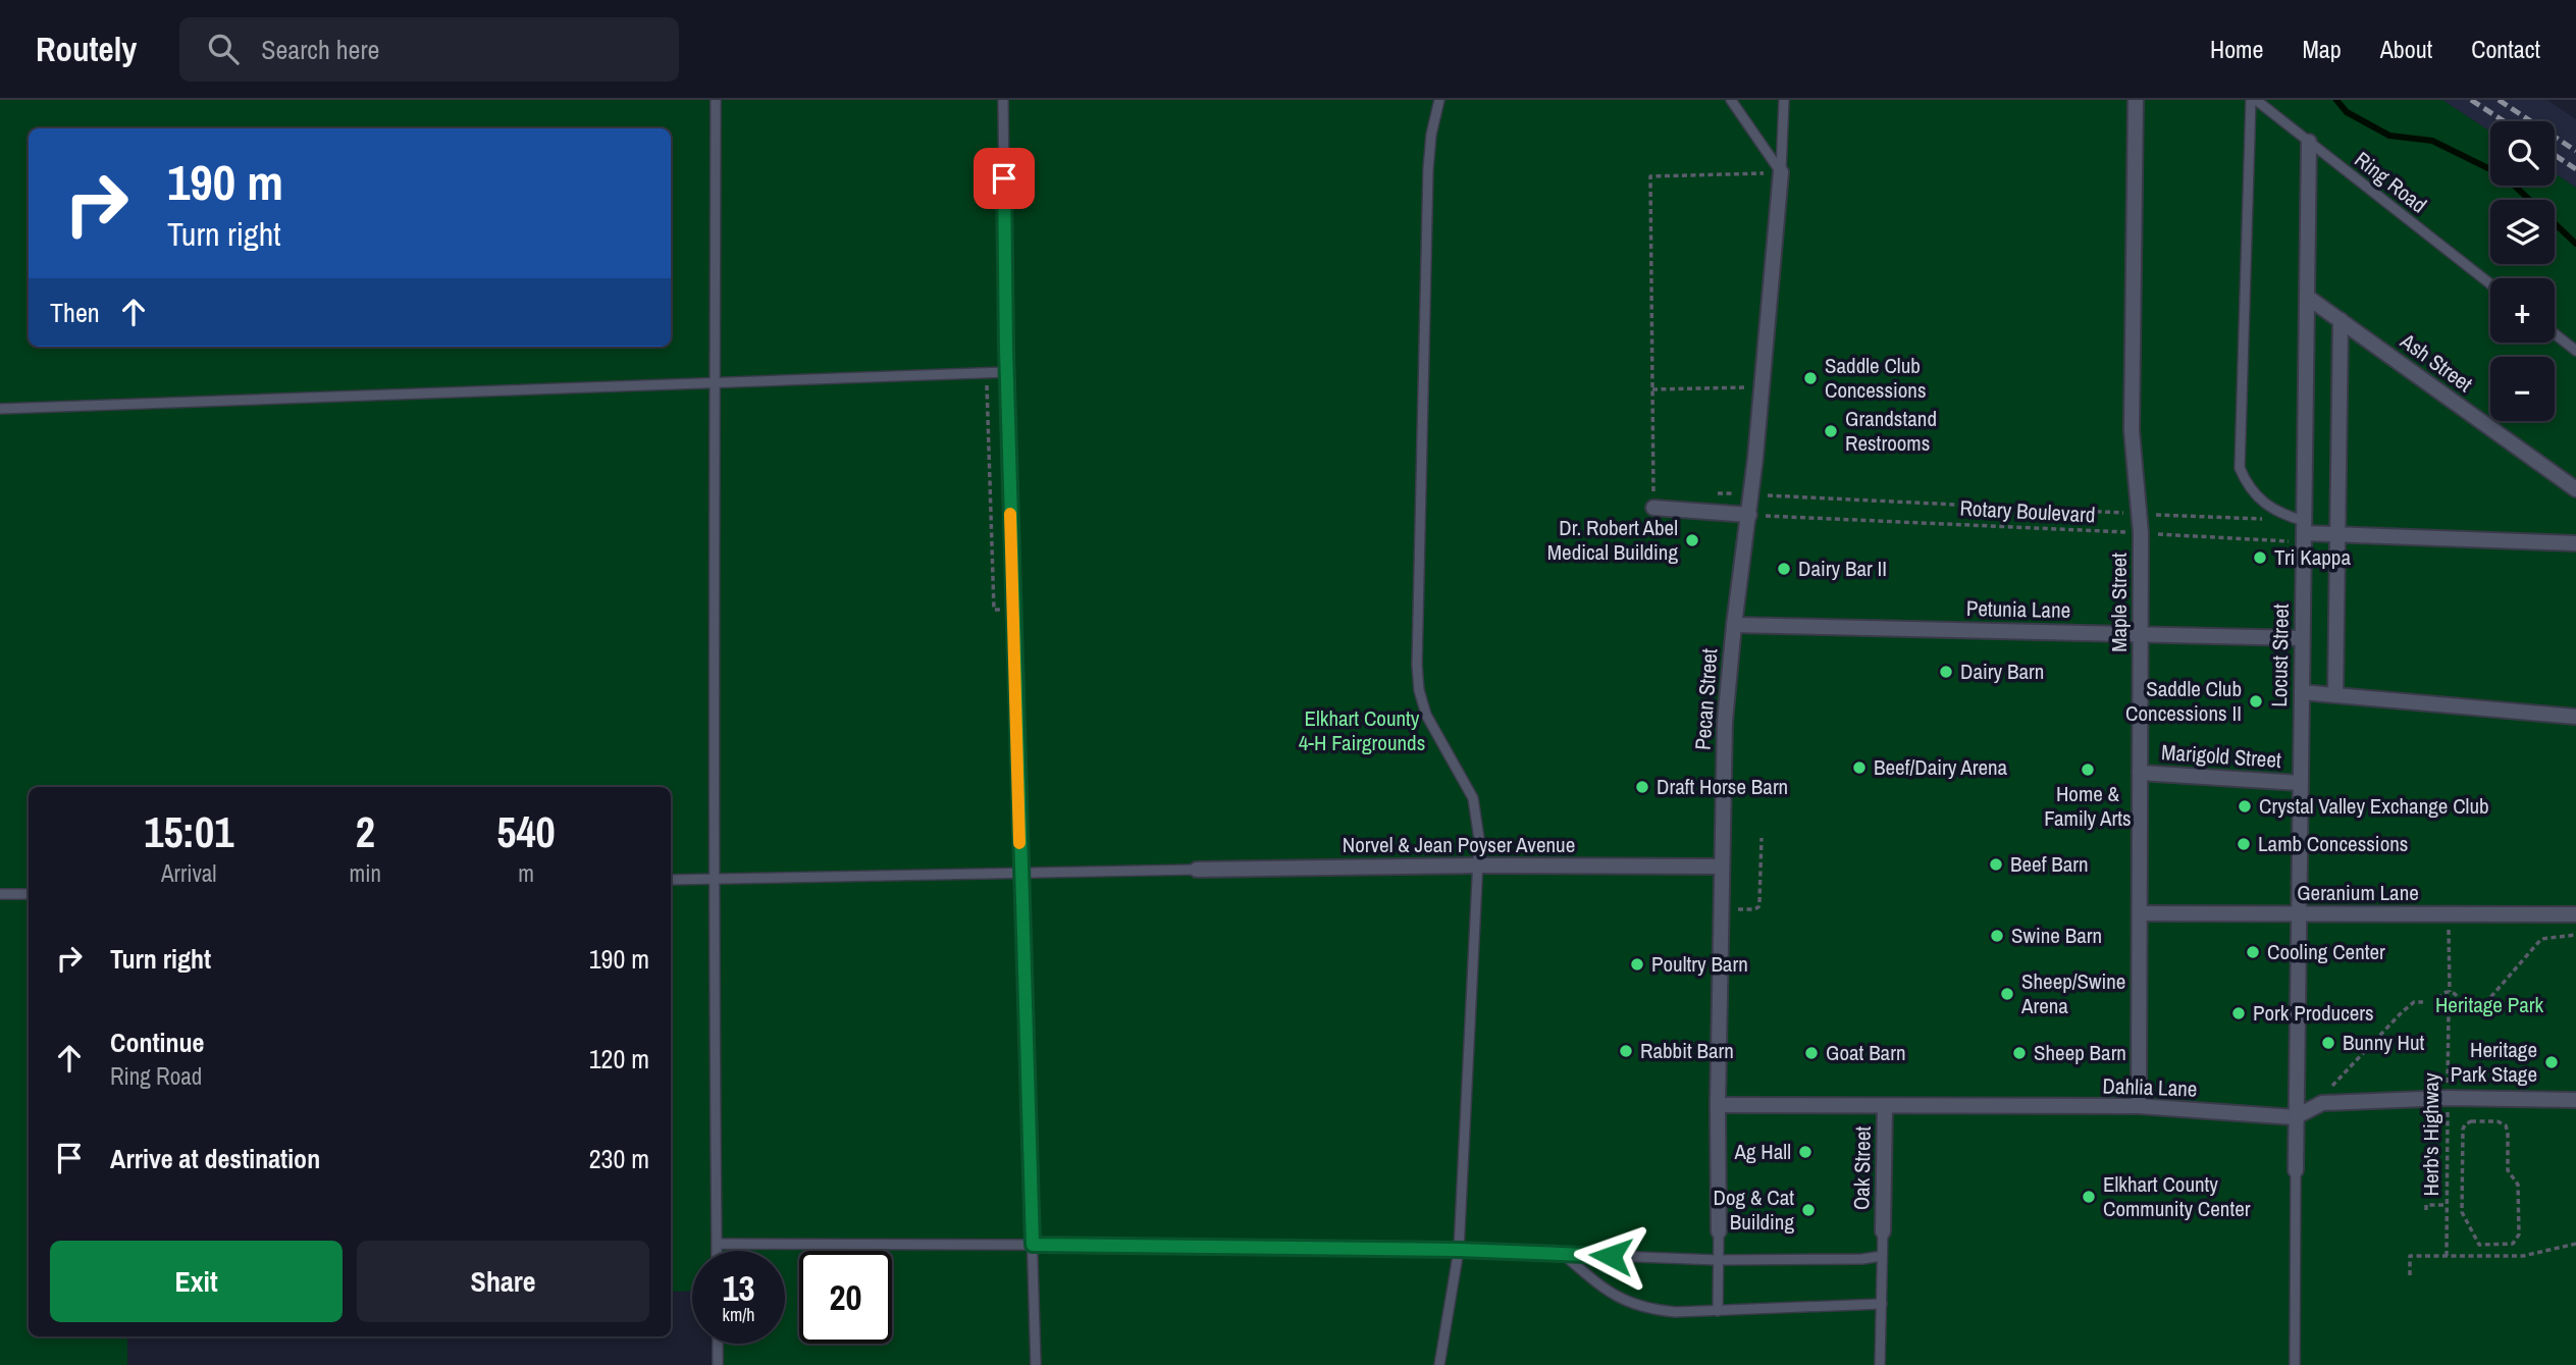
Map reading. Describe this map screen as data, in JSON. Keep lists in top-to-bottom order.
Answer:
{
  "streets": {
    "street": [
      "Ash Street",
      "Maple Street",
      "Petunia Lane",
      "Locust Street",
      "Pecan Street",
      "Marigold Street",
      "Norvel & Jean Poyser Avenue",
      "Geranium Lane",
      "Dahlia Lane",
      "Oak Street"
    ],
    "lane": ["Ring Road"],
    "path": ["Rotary Boulevard", "Herb's Highway"]
  },
  "crossings": [
    ["Ring Road", "Locust Street"],
    ["Ash Street", "Locust Street"],
    ["Rotary Boulevard", "Maple Street"],
    ["Rotary Boulevard", "Locust Street"],
    ["Rotary Boulevard", "Pecan Street"],
    ["Maple Street", "Petunia Lane"],
    ["Maple Street", "Marigold Street"],
    ["Maple Street", "Geranium Lane"],
    ["Maple Street", "Dahlia Lane"],
    ["Petunia Lane", "Locust Street"],
    ["Petunia Lane", "Pecan Street"],
    ["Locust Street", "Marigold Street"],
    ["Locust Street", "Geranium Lane"],
    ["Locust Street", "Dahlia Lane"],
    ["Pecan Street", "Norvel & Jean Poyser Avenue"],
    ["Pecan Street", "Dahlia Lane"],
    ["Dahlia Lane", "Oak Street"]
  ],
  "parks": ["Elkhart County 4-H Fairgrounds", "Heritage Park"],
  "places": [
    "Saddle Club Concessions",
    "Grandstand Restrooms",
    "Dr. Robert Abel Medical Building",
    "Tri Kappa",
    "Dairy Bar II",
    "Dairy Barn",
    "Saddle Club Concessions II",
    "Beef/Dairy Arena",
    "Home & Family Arts",
    "Draft Horse Barn",
    "Crystal Valley Exchange Club",
    "Lamb Concessions",
    "Beef Barn",
    "Swine Barn",
    "Cooling Center",
    "Poultry Barn",
    "Sheep/Swine Arena",
    "Pork Producers",
    "Bunny Hut",
    "Rabbit Barn",
    "Goat Barn",
    "Sheep Barn",
    "Heritage Park Stage",
    "Ag Hall",
    "Elkhart County Community Center",
    "Dog & Cat Building"
  ],
  "page": {
    "header": "Routely",
    "search": "Search here",
    "nav": [
      "Home",
      "Map",
      "About",
      "Contact"
    ],
    "map_buttons": ["+", "−"],
    "turn": ["190 m", "Turn right"],
    "then": "Then",
    "eta": [
      "15:01",
      "Arrival",
      "2",
      "min",
      "540",
      "m"
    ],
    "list": [
      {
        "name": "Turn right",
        "value": "190 m"
      },
      {
        "name": "Continue",
        "note": "Ring Road",
        "value": "120 m"
      },
      {
        "name": "Arrive at destination",
        "value": "230 m"
      }
    ],
    "buttons": ["Exit", "Share"],
    "speed": "13 km/h",
    "limit": "20"
  }
}
